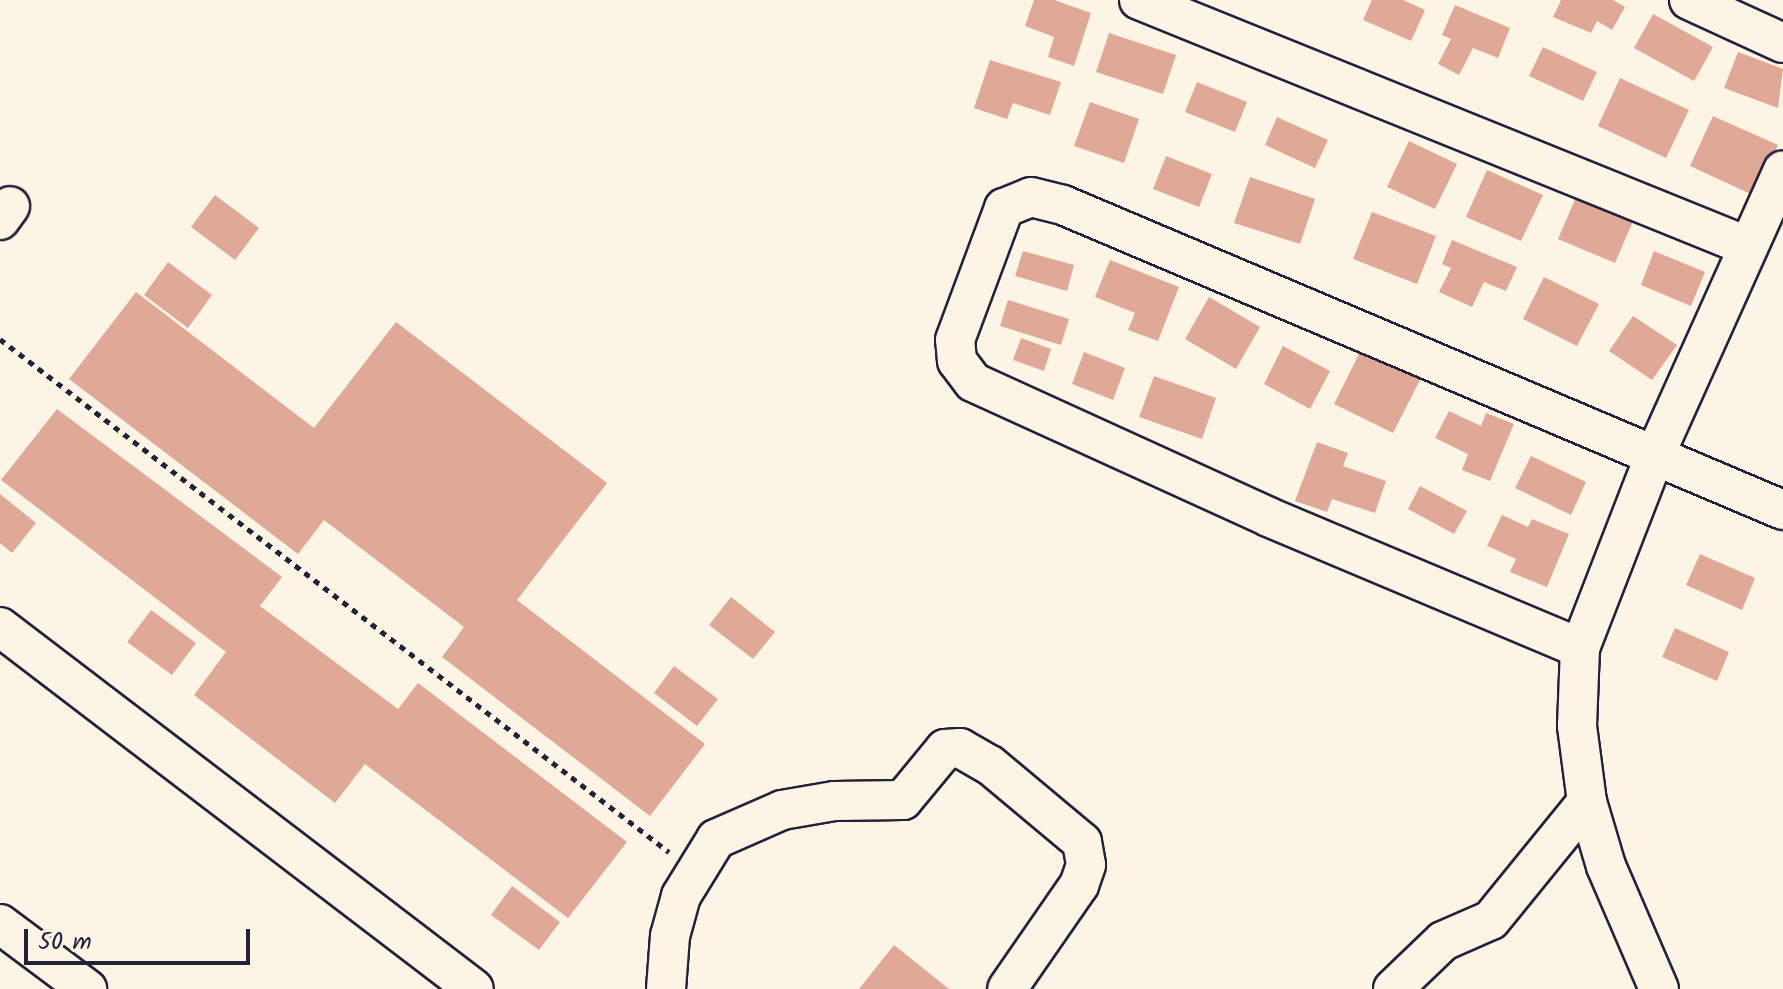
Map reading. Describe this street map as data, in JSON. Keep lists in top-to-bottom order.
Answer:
{
  "scale_bar": "50 m"
}
